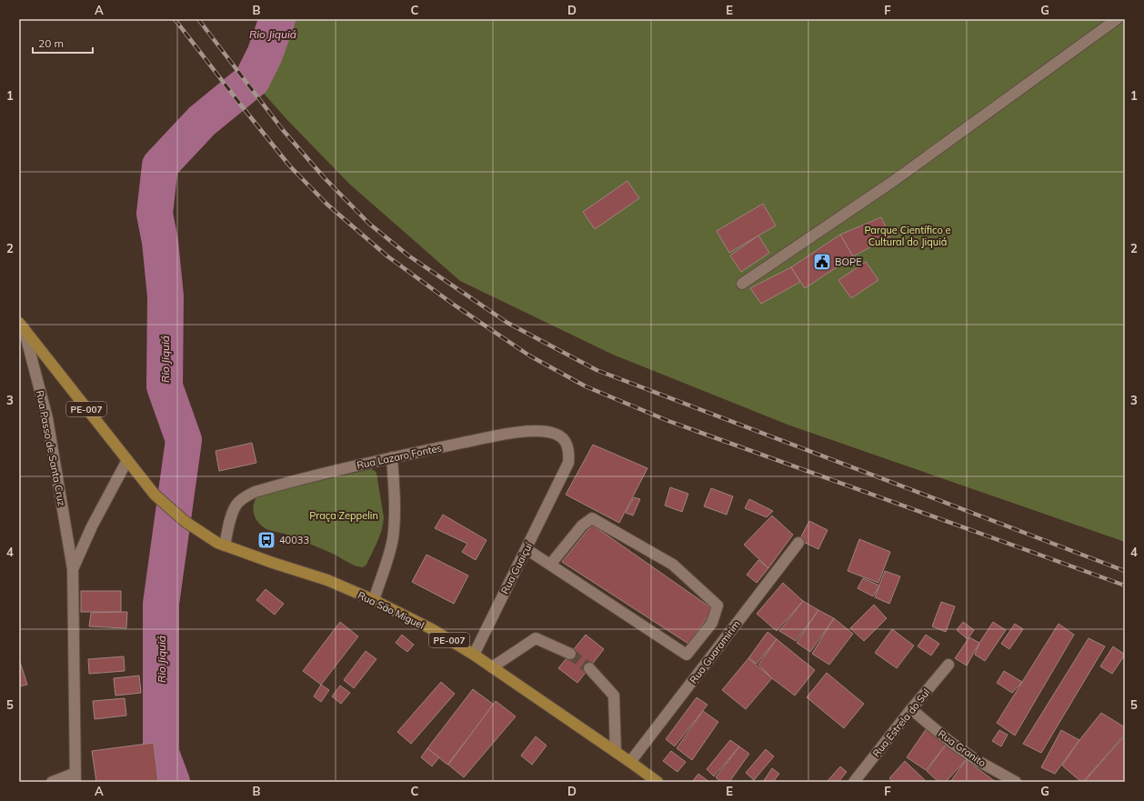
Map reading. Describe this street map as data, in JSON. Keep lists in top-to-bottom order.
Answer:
{
  "streets": {
    "main road": ["PE-007", "Rua São Miguel"],
    "street": [
      "Rua Passo de Santa Cruz",
      "Rua Lazaro Fontes",
      "Rua Guaiçuí",
      "Rua Guaramirim",
      "Rua Estrela do Sul",
      "Rua Granito"
    ]
  },
  "crossings": [
    ["PE-007", "Rua Passo de Santa Cruz"],
    ["PE-007", "Rua Lazaro Fontes"],
    ["PE-007", "Rua São Miguel"],
    ["Rua Lazaro Fontes", "Rua Guaiçuí"],
    ["Rua Lazaro Fontes", "Rua São Miguel"],
    ["Rua Guaiçuí", "Rua São Miguel"],
    ["Rua São Miguel", "Rua Guaramirim"],
    ["Rua Estrela do Sul", "Rua Granito"]
  ],
  "water": ["Rio Jiquiá"],
  "parks": ["Parque Científico e Cultural do Jiquiá", "Praça Zeppelin"],
  "places": {
    "public building": ["BOPE"],
    "bus stop": ["40033"]
  },
  "scale_bar": "20 m",
  "grid": {
    "columns": [
      "A",
      "B",
      "C",
      "D",
      "E",
      "F",
      "G"
    ],
    "rows": [
      "1",
      "2",
      "3",
      "4",
      "5"
    ]
  }
}
